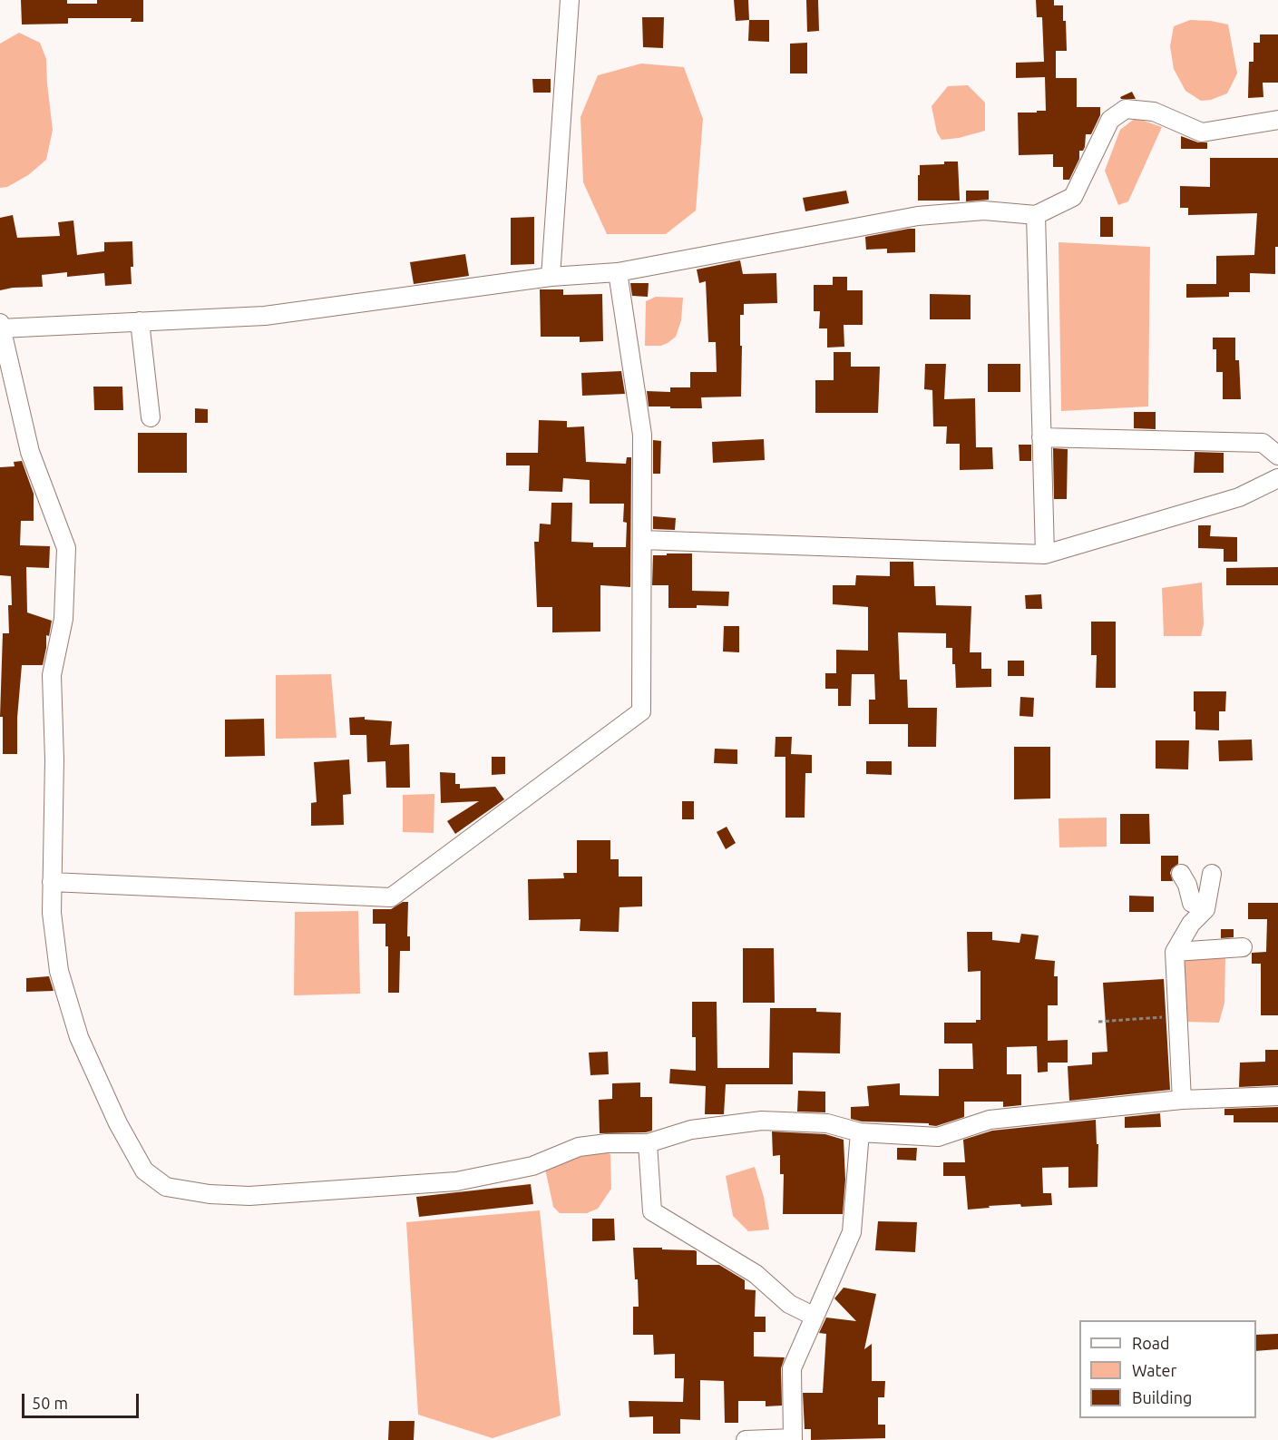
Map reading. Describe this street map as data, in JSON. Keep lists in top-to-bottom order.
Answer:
{
  "legend": ["Road", "Water", "Building"],
  "scale_bar": "50 m"
}
